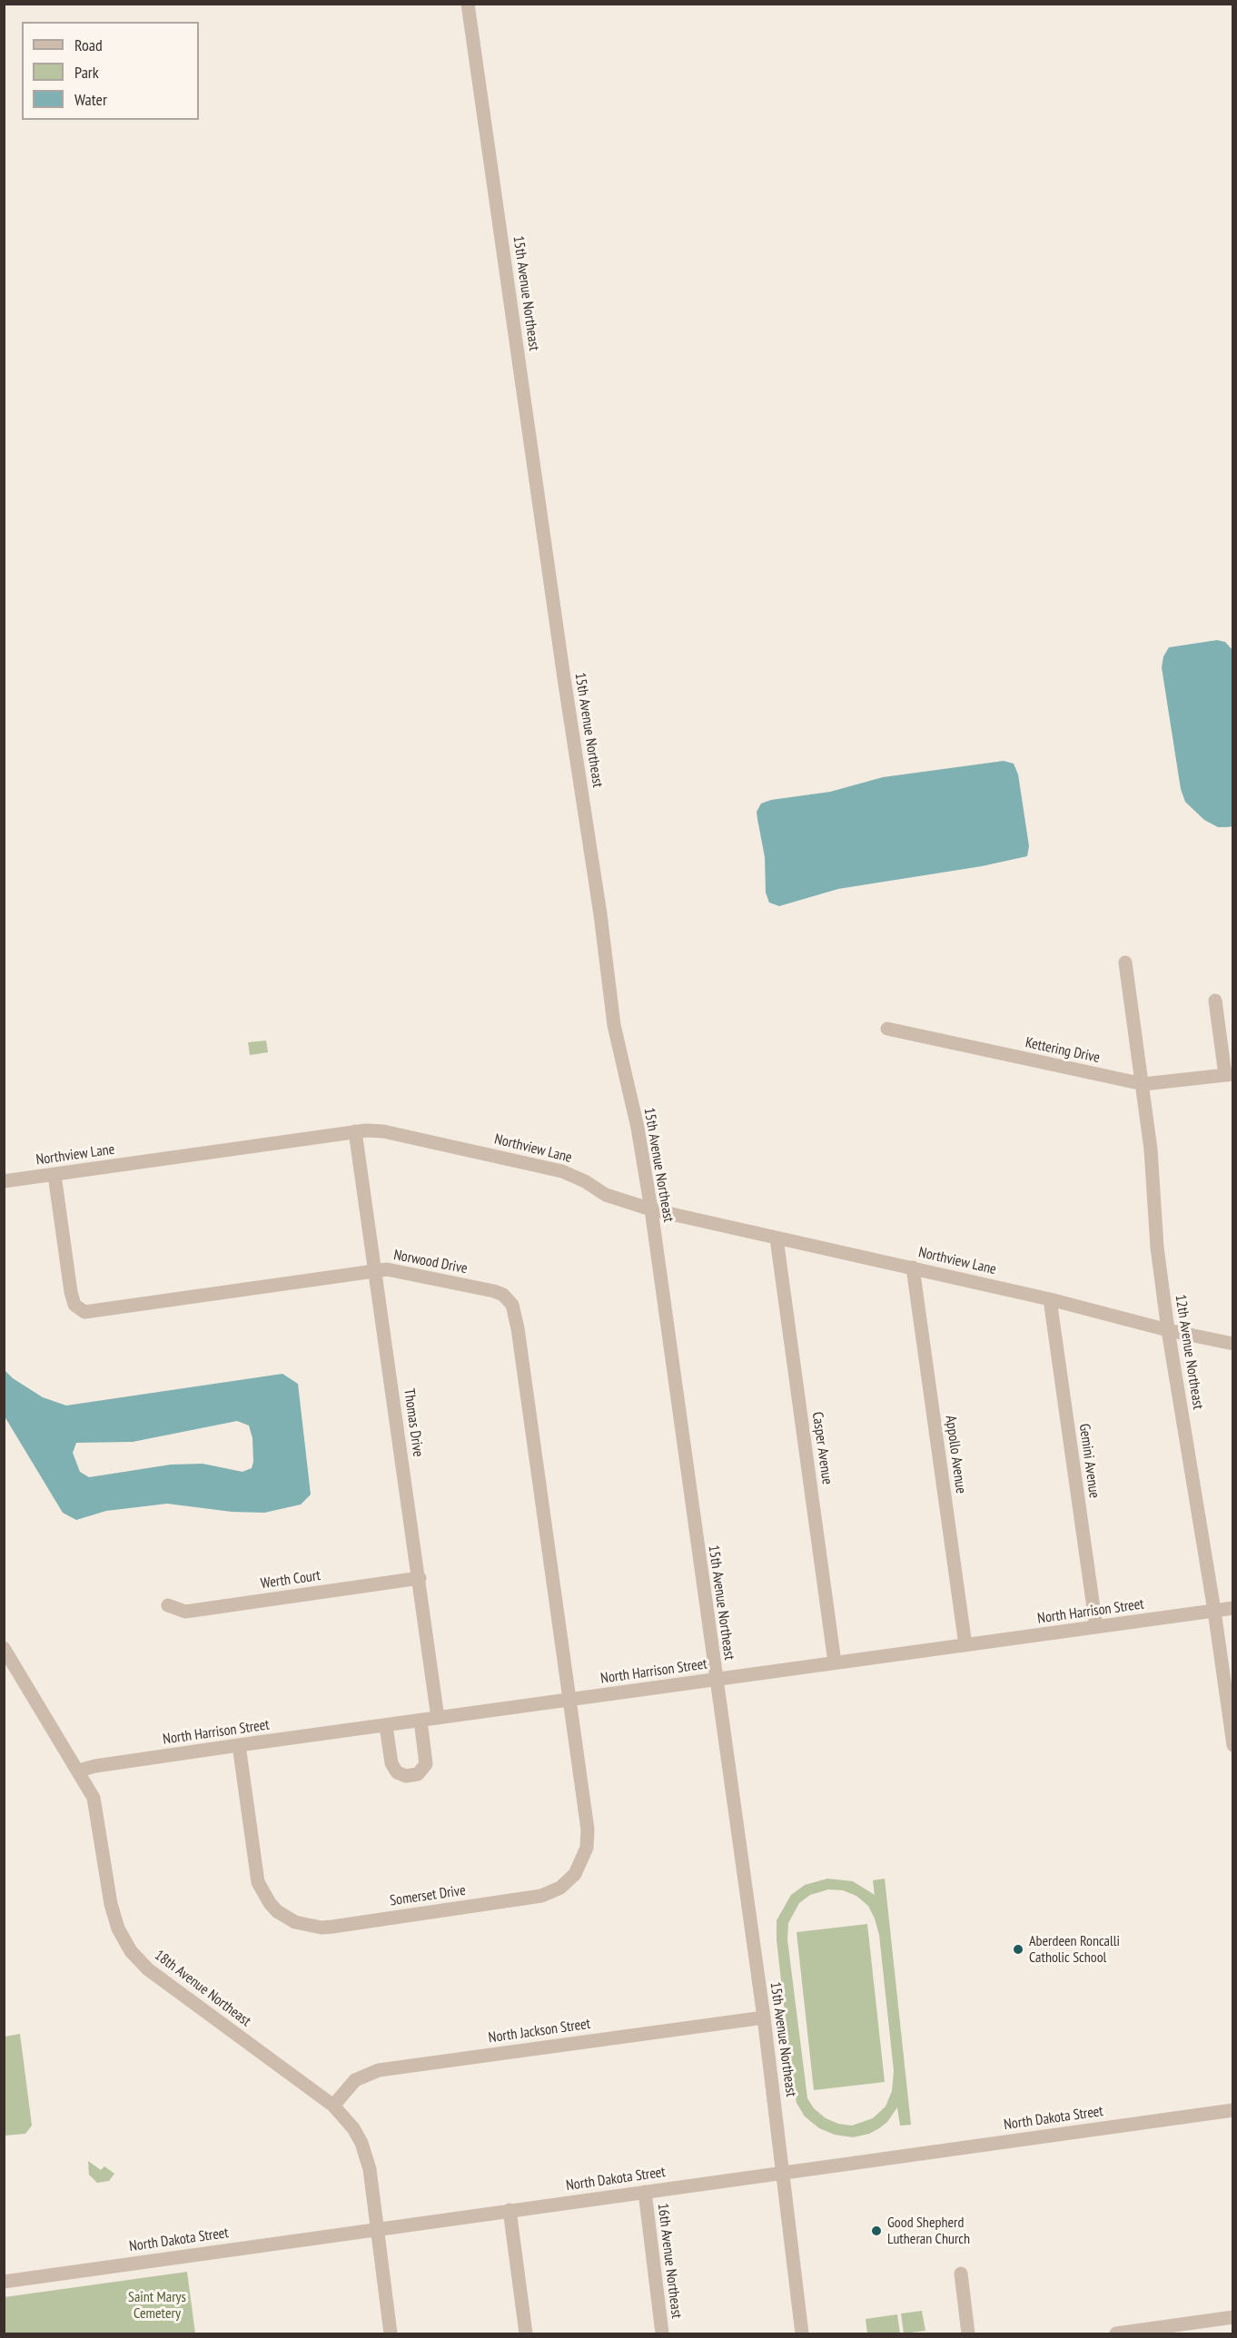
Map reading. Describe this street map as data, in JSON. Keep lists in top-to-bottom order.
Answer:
{
  "streets": {
    "street": [
      "15th Avenue Northeast",
      "Kettering Drive",
      "Northview Lane",
      "Norwood Drive",
      "12th Avenue Northeast",
      "Thomas Drive",
      "Casper Avenue",
      "Appollo Avenue",
      "Gemini Avenue",
      "Werth Court",
      "North Harrison Street",
      "Somerset Drive",
      "18th Avenue Northeast",
      "North Jackson Street",
      "North Dakota Street",
      "16th Avenue Northeast"
    ]
  },
  "crossings": [
    ["15th Avenue Northeast", "Northview Lane"],
    ["15th Avenue Northeast", "North Harrison Street"],
    ["15th Avenue Northeast", "North Jackson Street"],
    ["15th Avenue Northeast", "North Dakota Street"],
    ["Kettering Drive", "12th Avenue Northeast"],
    ["Northview Lane", "Norwood Drive"],
    ["Northview Lane", "12th Avenue Northeast"],
    ["Northview Lane", "Thomas Drive"],
    ["Northview Lane", "Casper Avenue"],
    ["Northview Lane", "Appollo Avenue"],
    ["Northview Lane", "Gemini Avenue"],
    ["Norwood Drive", "Thomas Drive"],
    ["Norwood Drive", "North Harrison Street"],
    ["Norwood Drive", "Somerset Drive"],
    ["12th Avenue Northeast", "North Harrison Street"],
    ["Thomas Drive", "Werth Court"],
    ["Thomas Drive", "North Harrison Street"],
    ["Casper Avenue", "North Harrison Street"],
    ["Appollo Avenue", "North Harrison Street"],
    ["Gemini Avenue", "North Harrison Street"],
    ["North Harrison Street", "Somerset Drive"],
    ["North Harrison Street", "18th Avenue Northeast"],
    ["18th Avenue Northeast", "North Jackson Street"],
    ["18th Avenue Northeast", "North Dakota Street"],
    ["North Dakota Street", "16th Avenue Northeast"]
  ],
  "parks": ["Saint Marys Cemetery"],
  "places": ["Aberdeen Roncalli Catholic School", "Good Shepherd Lutheran Church"],
  "legend": ["Road", "Park", "Water"]
}
